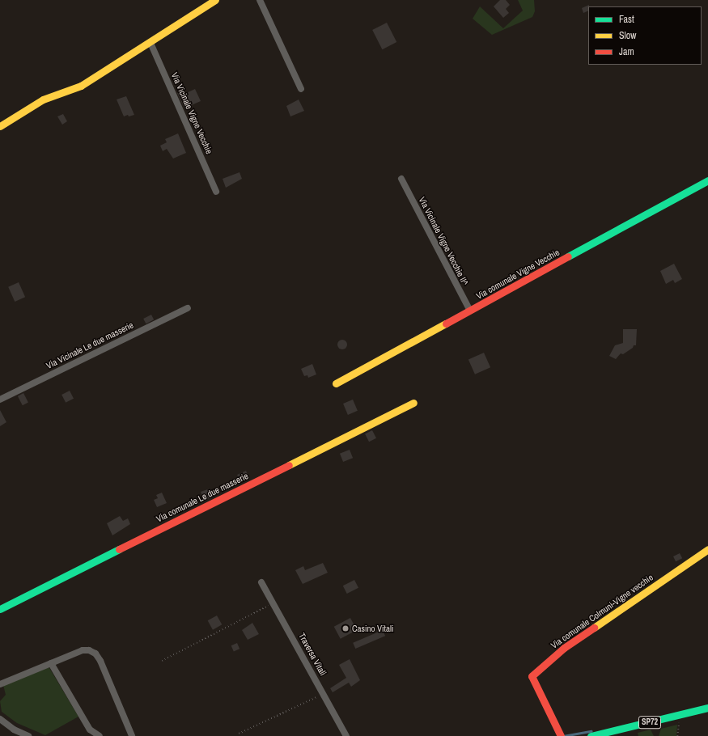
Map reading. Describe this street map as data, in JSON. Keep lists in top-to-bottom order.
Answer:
{
  "streets": {
    "street": [
      "Via Vicinale Vigne Vecchie",
      "Via Vicinale Vigne Vecchie II^",
      "Via comunale Vigne Vecchie",
      "Via Vicinale Le due masserie",
      "Via comunale Le due masserie",
      "Via comunale Colmuni-Vigne vecchie",
      "Traversa Vitali",
      "SP72"
    ]
  },
  "crossings": [
    ["Via Vicinale Vigne Vecchie II^", "Via comunale Vigne Vecchie"]
  ],
  "places": ["Casino Vitali"],
  "legend": ["Fast", "Slow", "Jam"]
}
